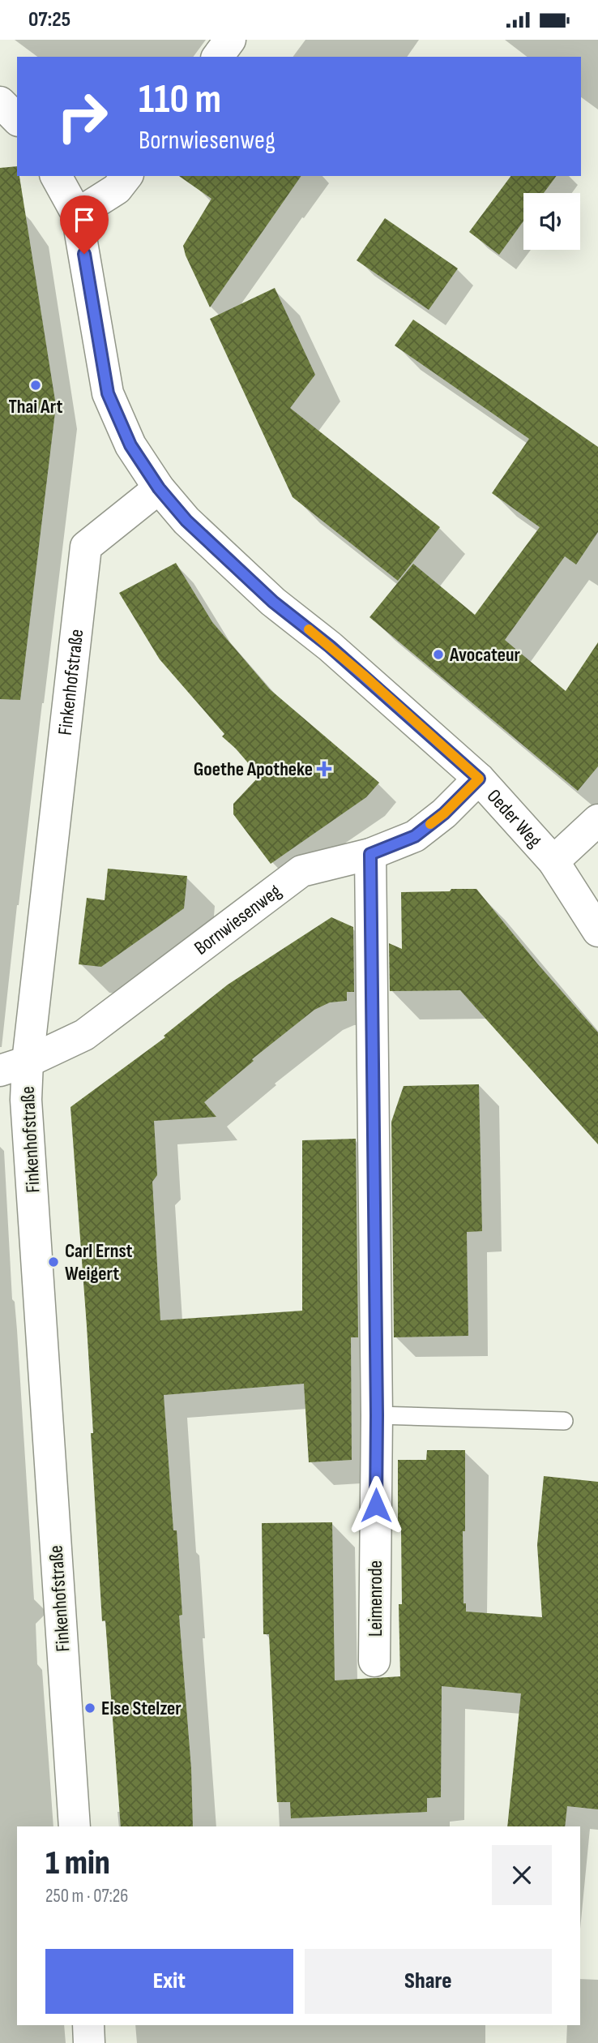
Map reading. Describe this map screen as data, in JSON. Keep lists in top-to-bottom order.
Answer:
{
  "streets": {
    "street": [
      "Finkenhofstraße",
      "Oeder Weg",
      "Bornwiesenweg",
      "Leimenrode"
    ]
  },
  "crossings": [
    ["Finkenhofstraße", "Oeder Weg"],
    ["Finkenhofstraße", "Bornwiesenweg"],
    ["Oeder Weg", "Bornwiesenweg"],
    ["Bornwiesenweg", "Leimenrode"]
  ],
  "places": {
    "other": [
      "Thai Art",
      "Avocateur",
      "Carl Ernst Weigert",
      "Else Stelzer"
    ],
    "health": ["Goethe Apotheke"]
  },
  "page": {
    "status": "07:25",
    "turn": ["110 m", "Bornwiesenweg"],
    "heading": ["1 min", "250 m · 07:26"],
    "buttons": ["Exit", "Share"]
  }
}
